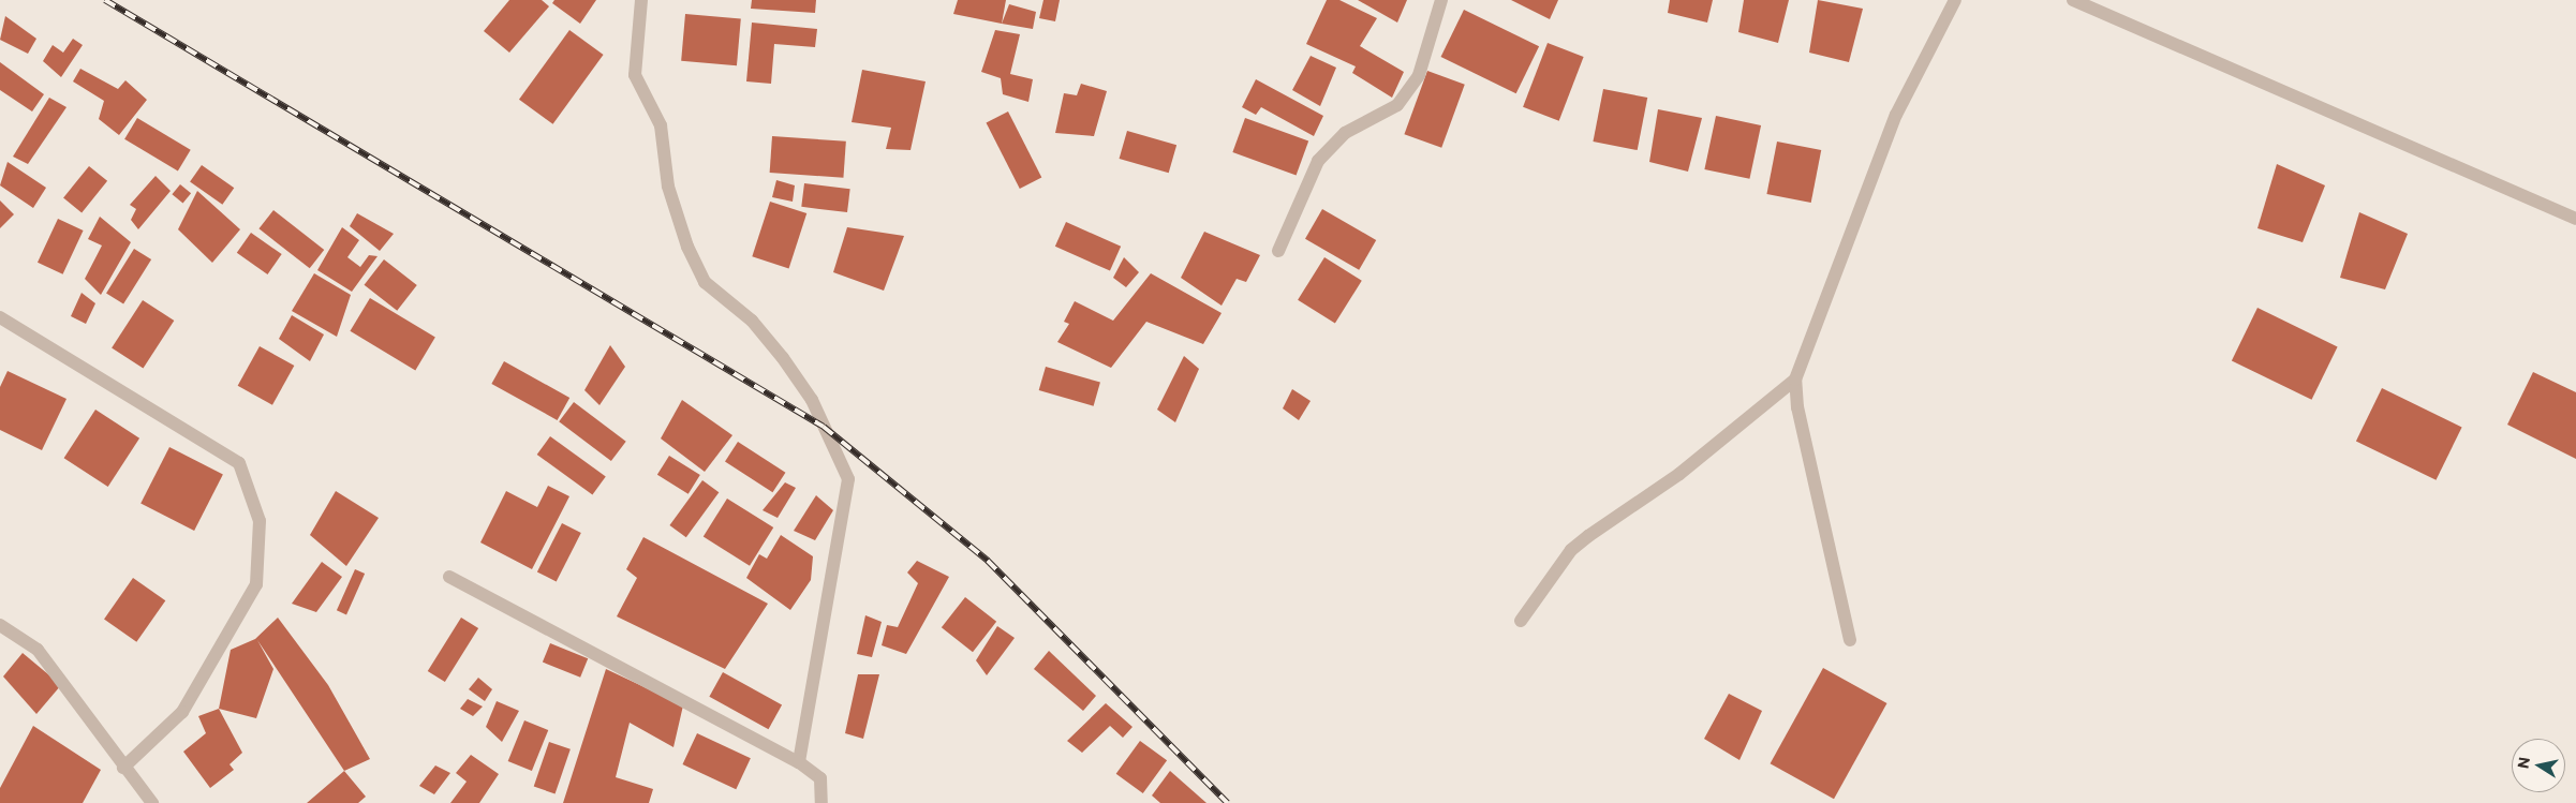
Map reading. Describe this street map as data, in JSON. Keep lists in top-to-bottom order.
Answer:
{
  "north": "left"
}
